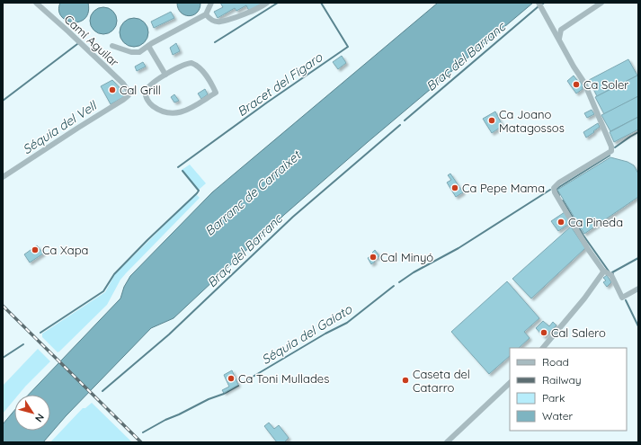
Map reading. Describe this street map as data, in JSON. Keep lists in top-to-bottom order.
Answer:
{
  "streets": {
    "street": ["Camí Aguilar"]
  },
  "water": [
    "Braç del Barranc",
    "Bracet del Figaro",
    "Séquia del Vell",
    "Barranc de Carraixet",
    "Séquia del Gaiato"
  ],
  "places": [
    "Ca Soler",
    "Cal Grill",
    "Ca Joano Matagossos",
    "Ca Pepe Mama",
    "Ca Pineda",
    "Ca Xapa",
    "Cal Minyó",
    "Cal Salero",
    "Ca Toni Mullades",
    "Caseta del Catarro"
  ],
  "legend": [
    "Road",
    "Railway",
    "Park",
    "Water"
  ],
  "north": "bottom right"
}
